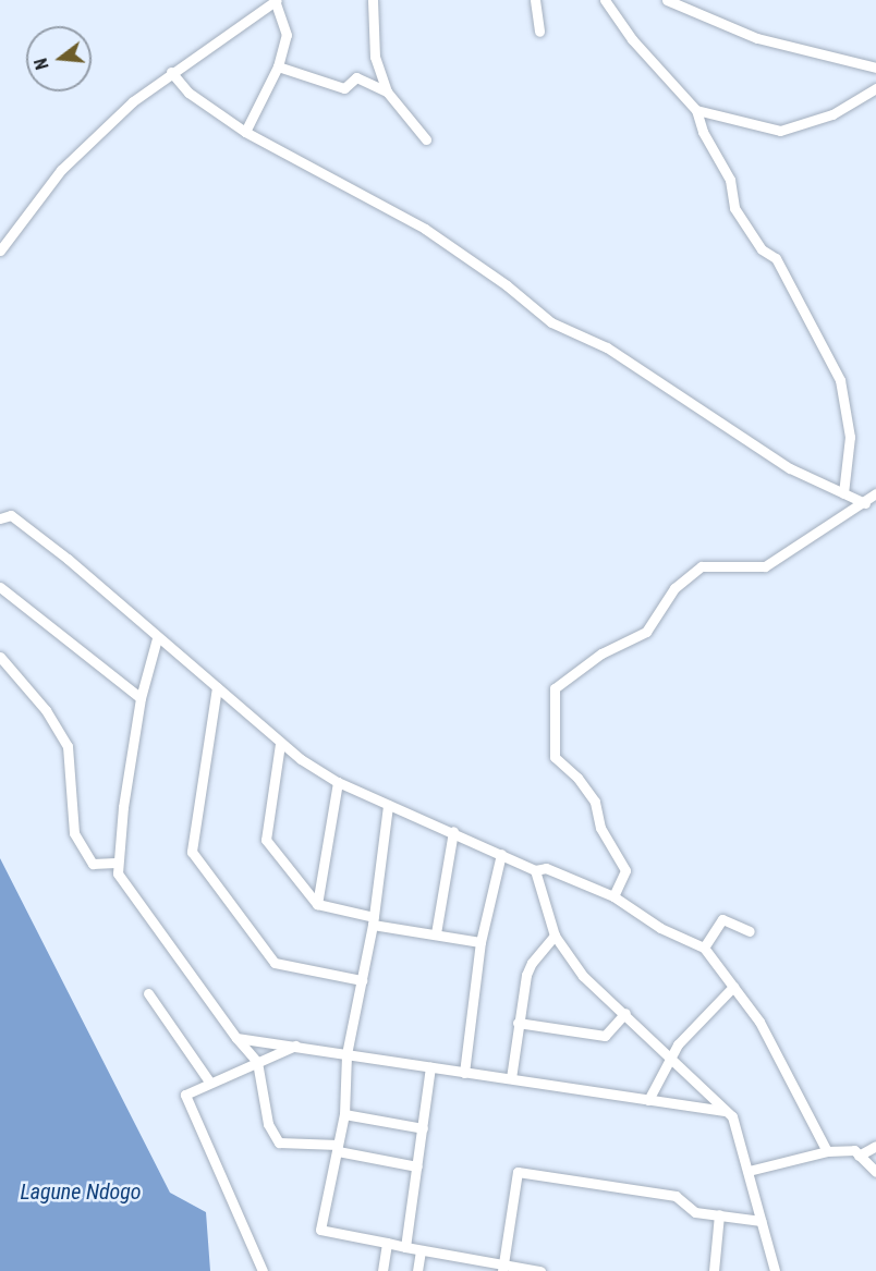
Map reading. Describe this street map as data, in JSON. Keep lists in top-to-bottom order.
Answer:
{
  "water": ["Lagune Ndogo"],
  "north": "left"
}
